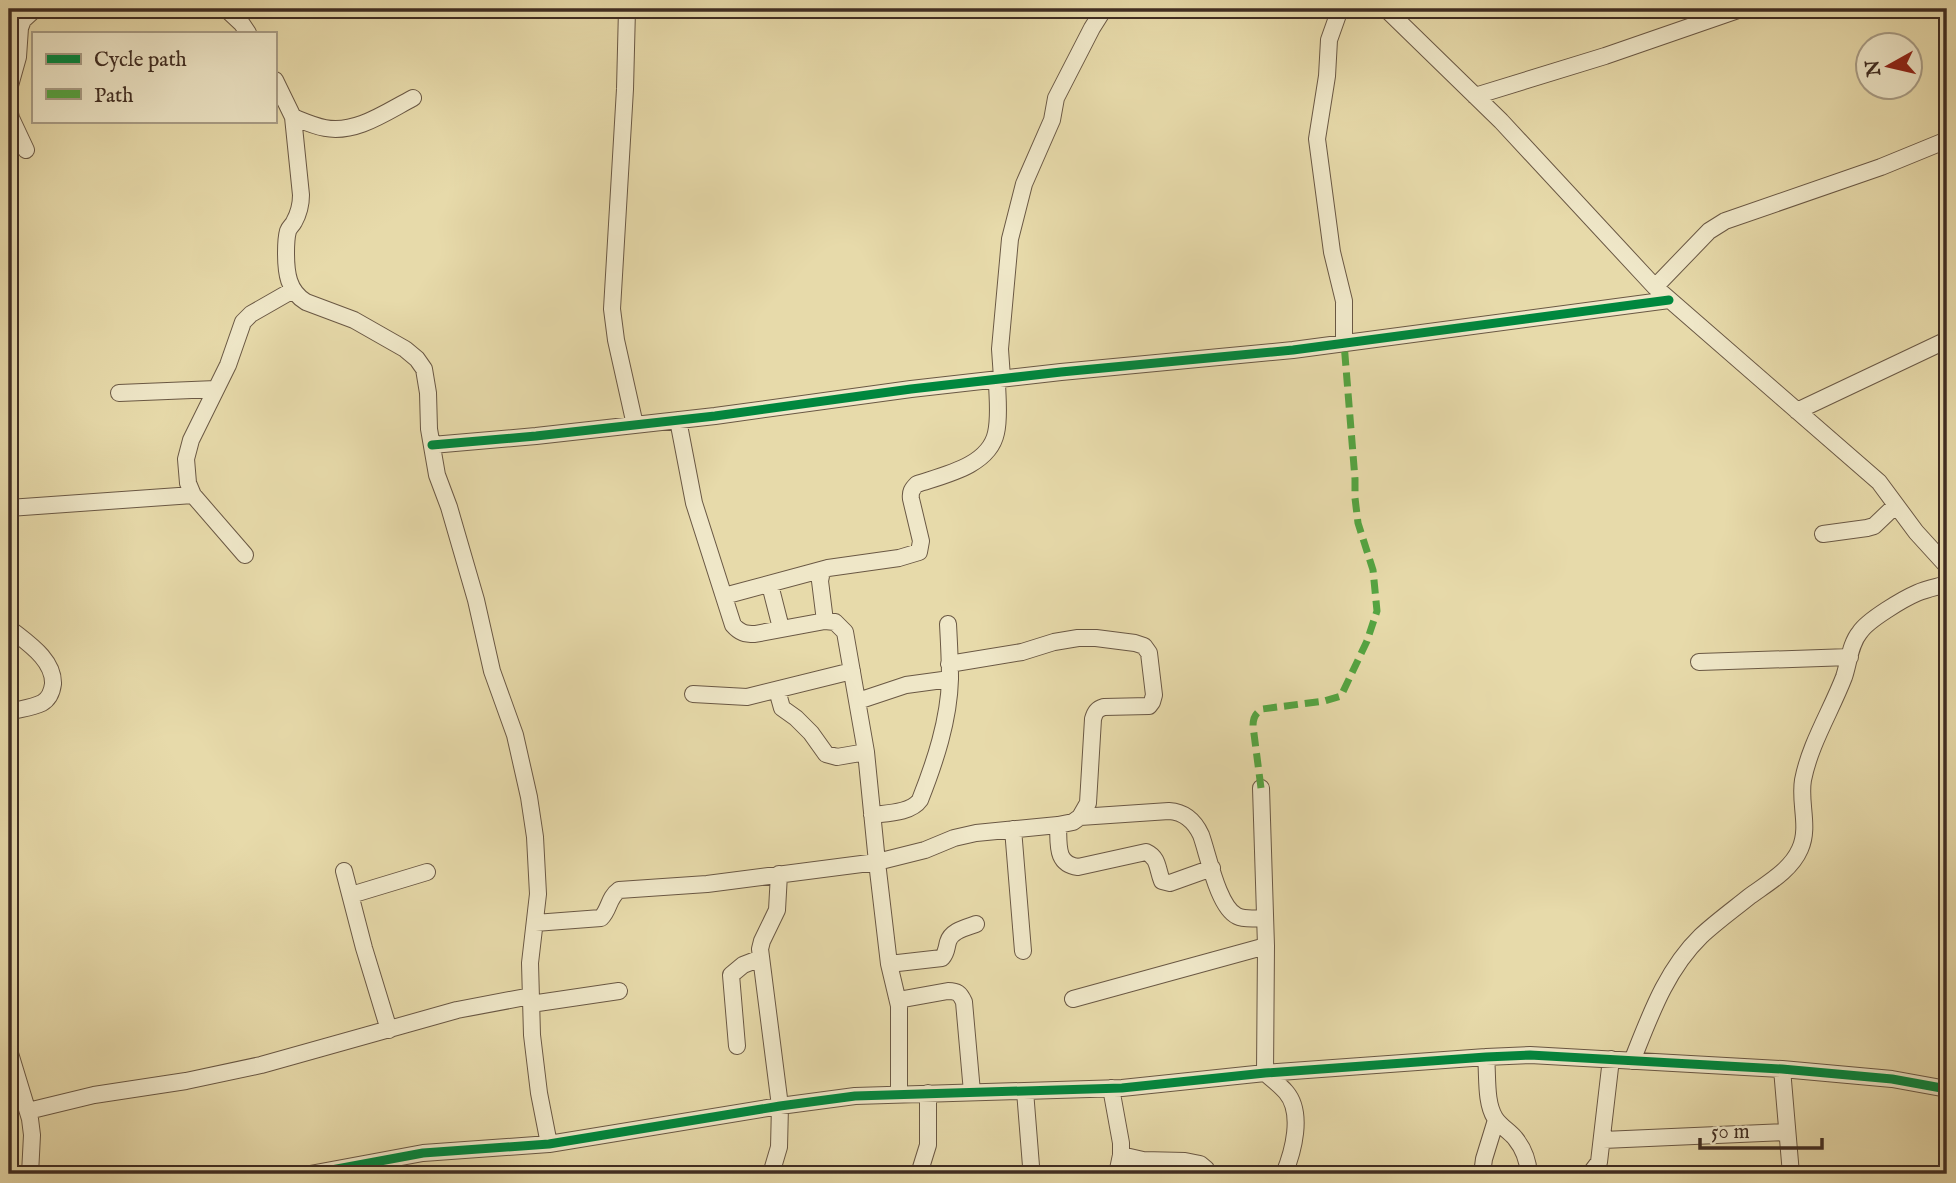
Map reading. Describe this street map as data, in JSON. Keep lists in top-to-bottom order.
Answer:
{
  "legend": ["Cycle path", "Path"],
  "scale_bar": "50 m",
  "north": "left"
}
